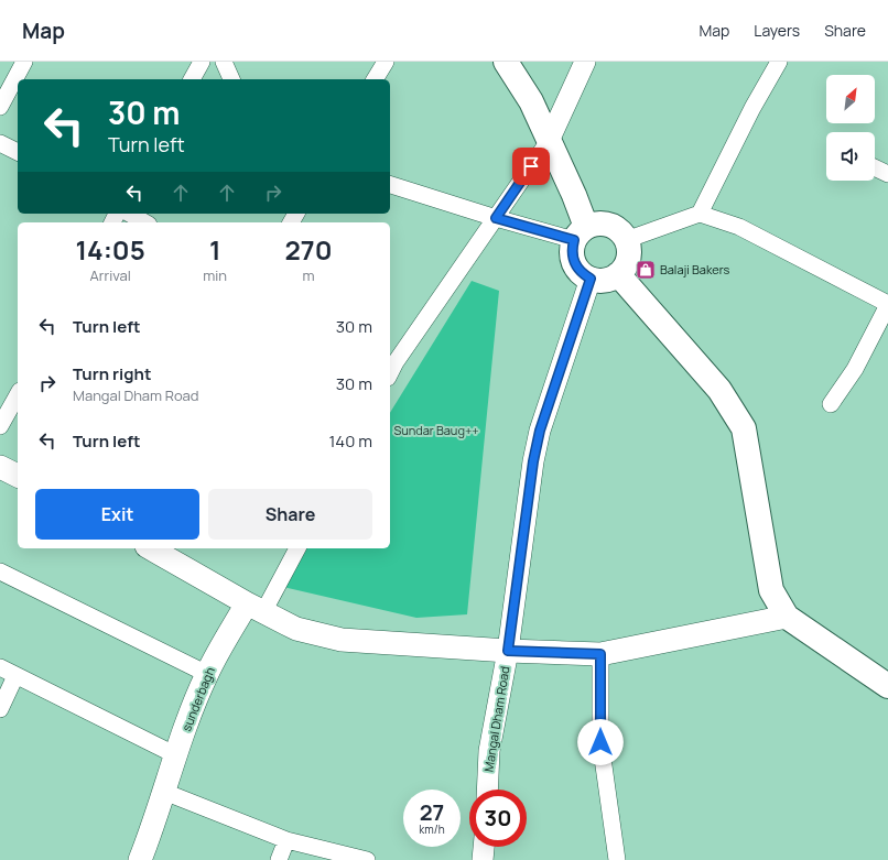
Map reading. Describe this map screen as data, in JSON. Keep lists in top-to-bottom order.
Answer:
{
  "streets": {
    "main road": ["sunderbagh"],
    "street": ["Mangal Dham Road"]
  },
  "parks": ["Sundar Baug++"],
  "places": {
    "shop": ["Balaji Bakers"]
  },
  "north": "top right",
  "page": {
    "header": "Map",
    "nav": ["Map", "Layers", "Share"],
    "turn": ["30 m", "Turn left"],
    "eta": [
      "14:05",
      "Arrival",
      "1",
      "min",
      "270",
      "m"
    ],
    "list": [
      {
        "name": "Turn left",
        "value": "30 m"
      },
      {
        "name": "Turn right",
        "note": "Mangal Dham Road",
        "value": "30 m"
      },
      {
        "name": "Turn left",
        "value": "140 m"
      }
    ],
    "buttons": ["Exit", "Share"],
    "speed": "27 km/h",
    "limit": "30"
  }
}
